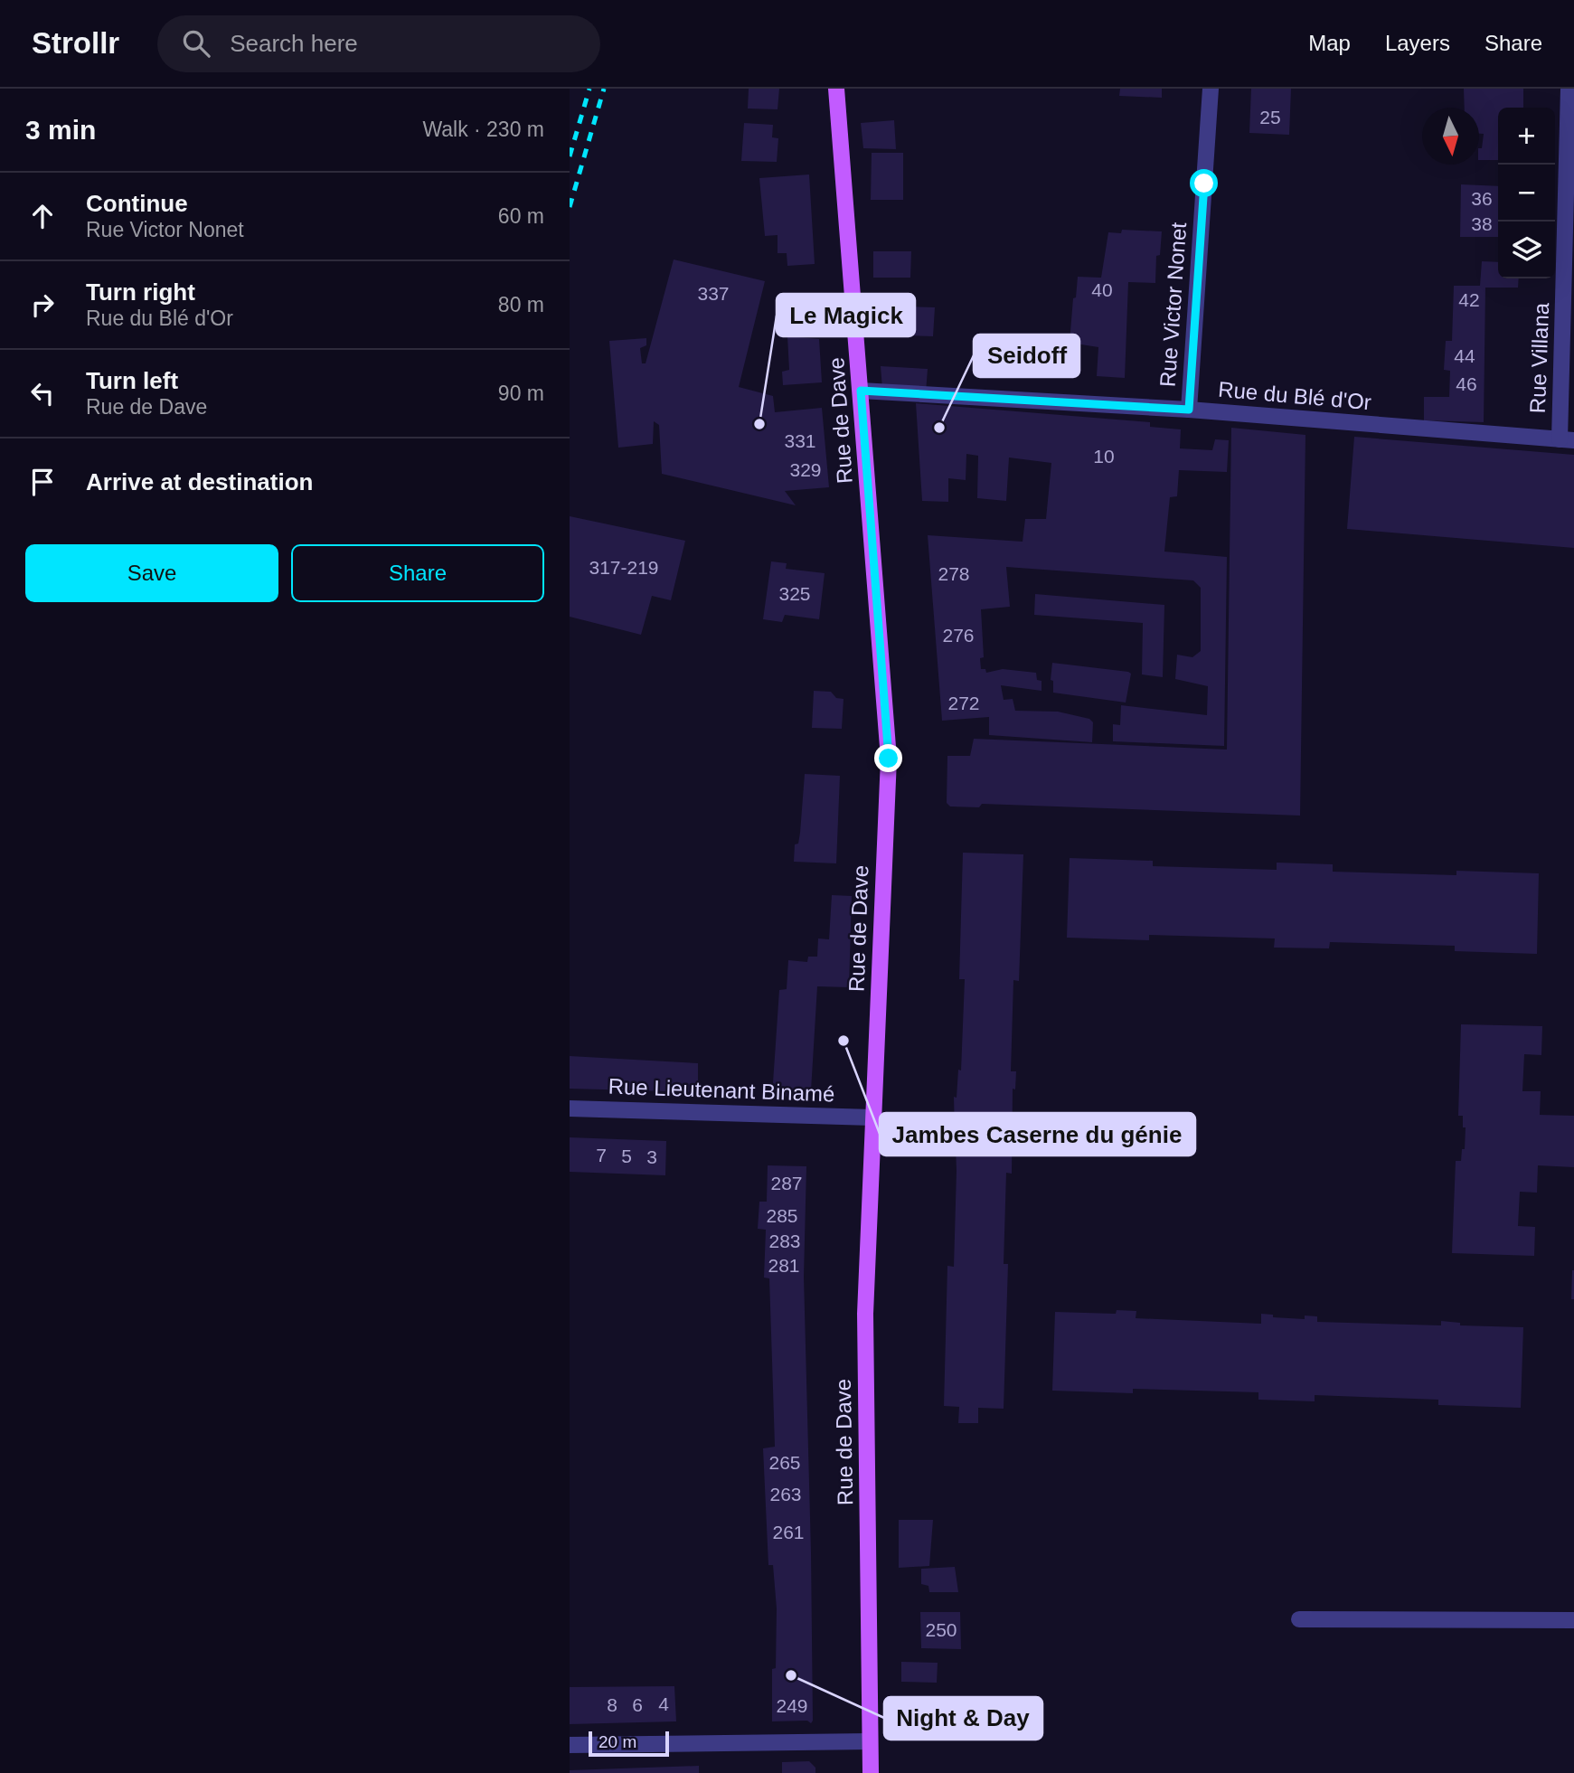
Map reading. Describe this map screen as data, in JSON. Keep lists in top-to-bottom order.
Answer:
{
  "streets": {
    "main road": ["Rue de Dave"],
    "street": [
      "Rue Victor Nonet",
      "Rue Villana",
      "Rue du Blé d'Or",
      "Rue Lieutenant Binamé"
    ]
  },
  "crossings": [
    ["Rue Victor Nonet", "Rue du Blé d'Or"],
    ["Rue Villana", "Rue du Blé d'Or"],
    ["Rue du Blé d'Or", "Rue de Dave"],
    ["Rue de Dave", "Rue Lieutenant Binamé"]
  ],
  "places": [
    "Le Magick",
    "Seidoff",
    "Jambes Caserne du génie",
    "Night & Day"
  ],
  "house_numbers": [
    "25",
    "36",
    "38",
    "40",
    "337",
    "42",
    "44",
    "46",
    "331",
    "10",
    "329",
    "317-219",
    "278",
    "325",
    "276",
    "272",
    "7",
    "5",
    "3",
    "287",
    "285",
    "283",
    "281",
    "265",
    "263",
    "261",
    "250",
    "4",
    "8",
    "6",
    "249"
  ],
  "scale_bar": "20 m",
  "north": "bottom",
  "page": {
    "header": "Strollr",
    "search": "Search here",
    "nav": ["Map", "Layers", "Share"],
    "heading": ["3 min", "Walk · 230 m"],
    "map_buttons": ["+", "−"],
    "list": [
      ["Continue", "Rue Victor Nonet", "60 m"],
      ["Turn right", "Rue du Blé d'Or", "80 m"],
      ["Turn left", "Rue de Dave", "90 m"],
      "Arrive at destination"
    ],
    "buttons": ["Save", "Share"],
    "scale": "20 m"
  }
}
